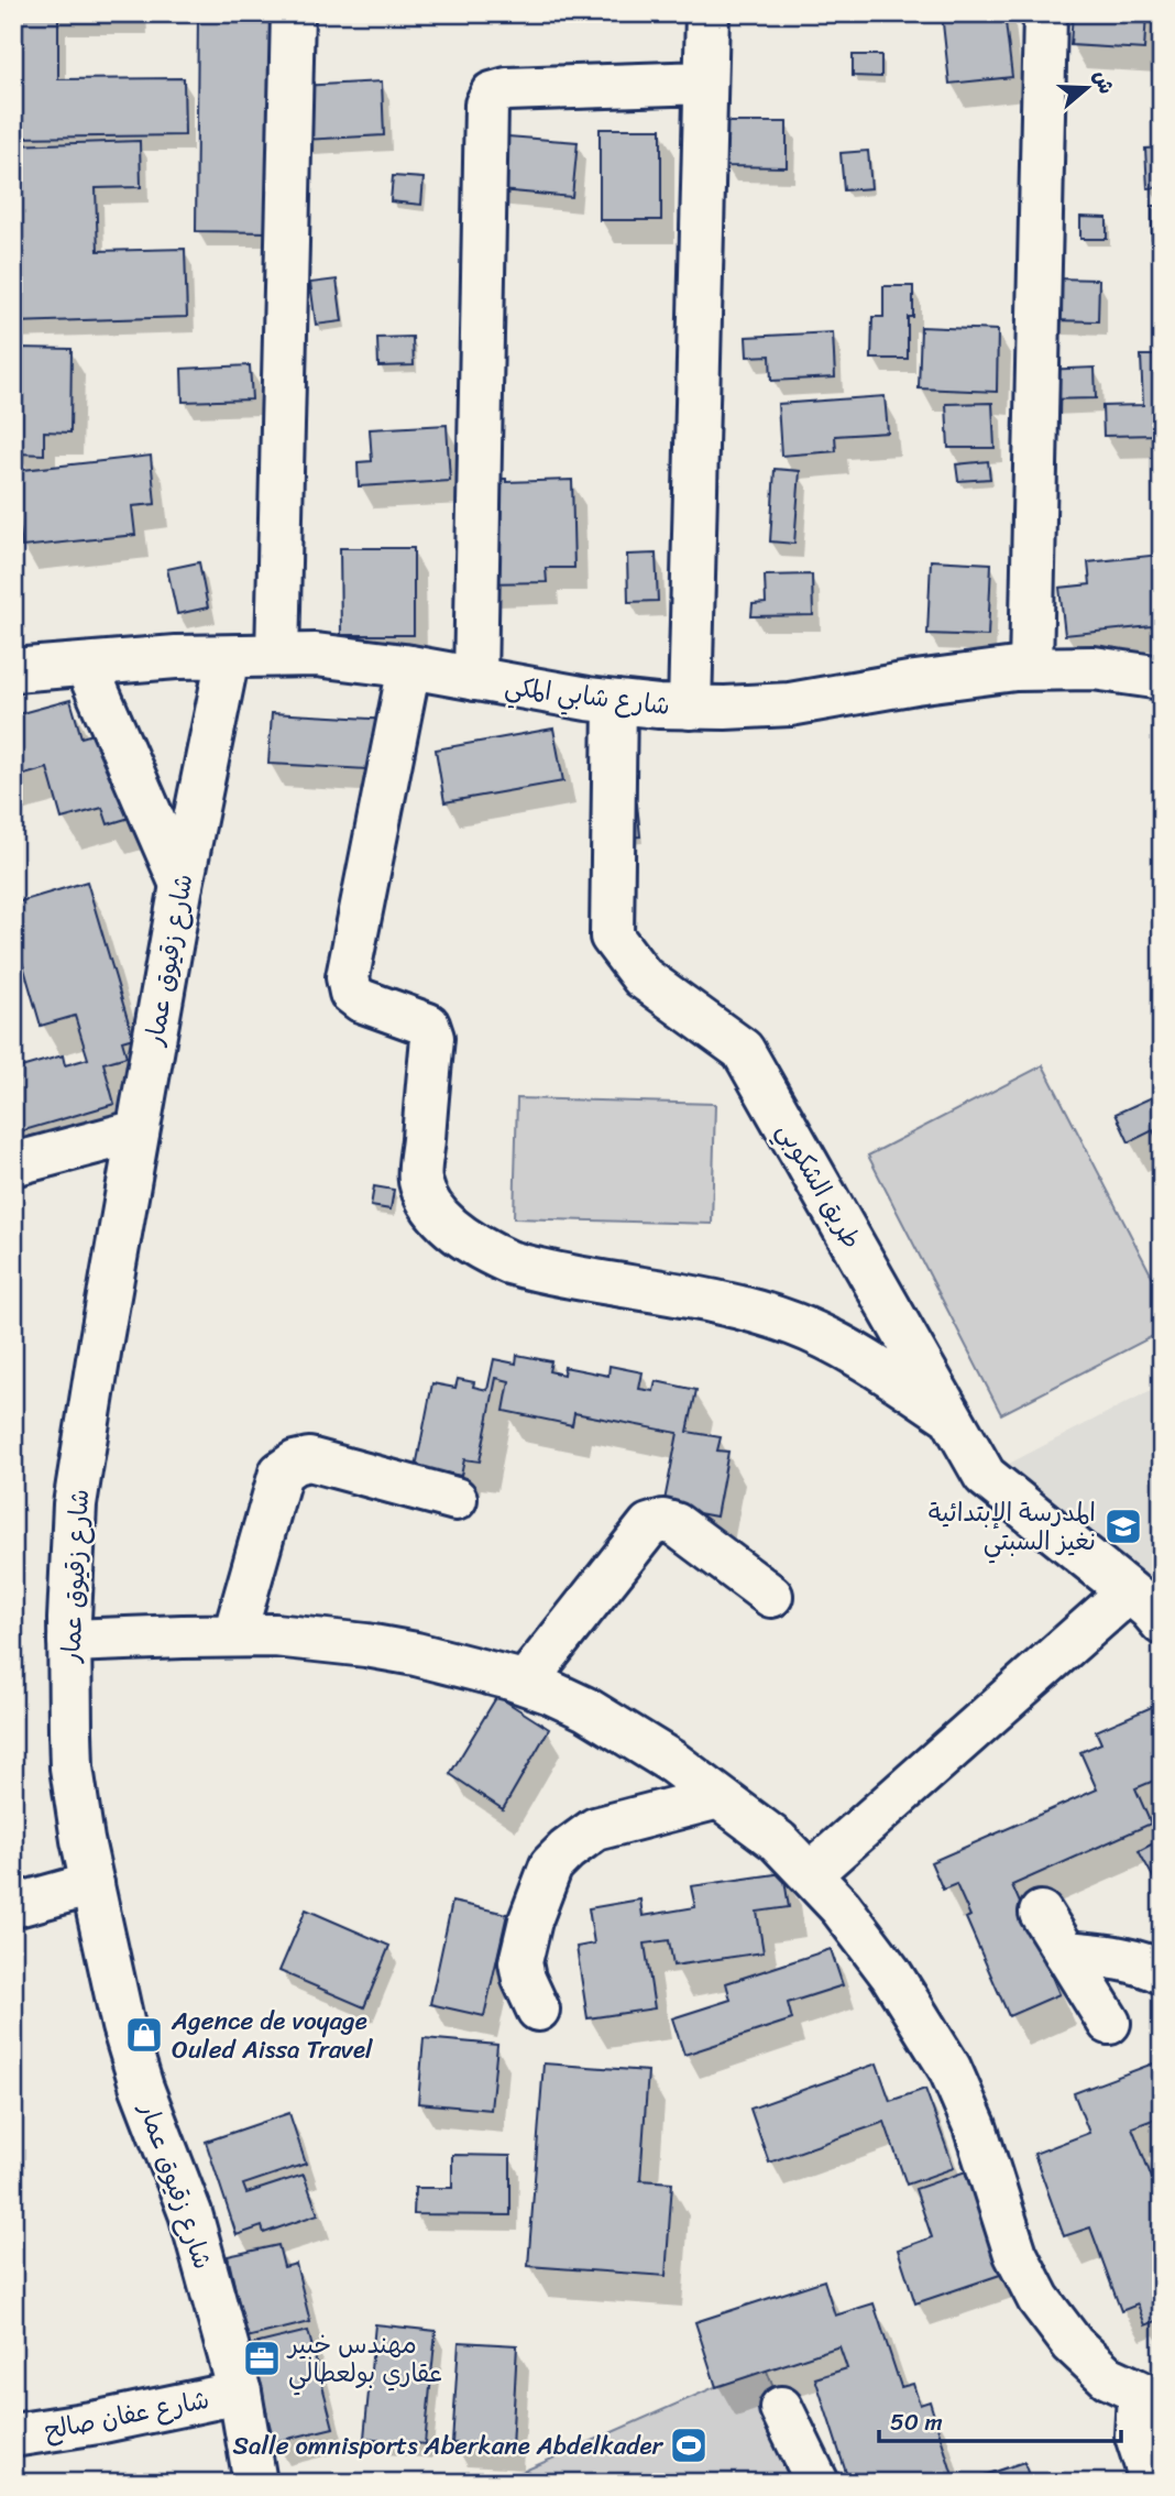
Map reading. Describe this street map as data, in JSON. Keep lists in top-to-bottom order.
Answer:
{
  "streets": {
    "street": [
      "شارع شابي المكي",
      "شارع زقيوق عمار",
      "طريق الشكوبي",
      "شارع عفان صالح"
    ]
  },
  "crossings": [
    ["شارع شابي المكي", "شارع زقيوق عمار"],
    ["شارع شابي المكي", "طريق الشكوبي"],
    ["شارع زقيوق عمار", "شارع عفان صالح"]
  ],
  "places": {
    "school or university": ["المدرسة الإبتدائية نغيز السبتي"],
    "shop": ["Agence de voyage Ouled Aissa Travel"],
    "office": ["مهندس خبير عقاري بولعطالي"],
    "sports": ["Salle omnisports Aberkane Abdelkader"]
  },
  "scale_bar": "50 m",
  "north": "right"
}
